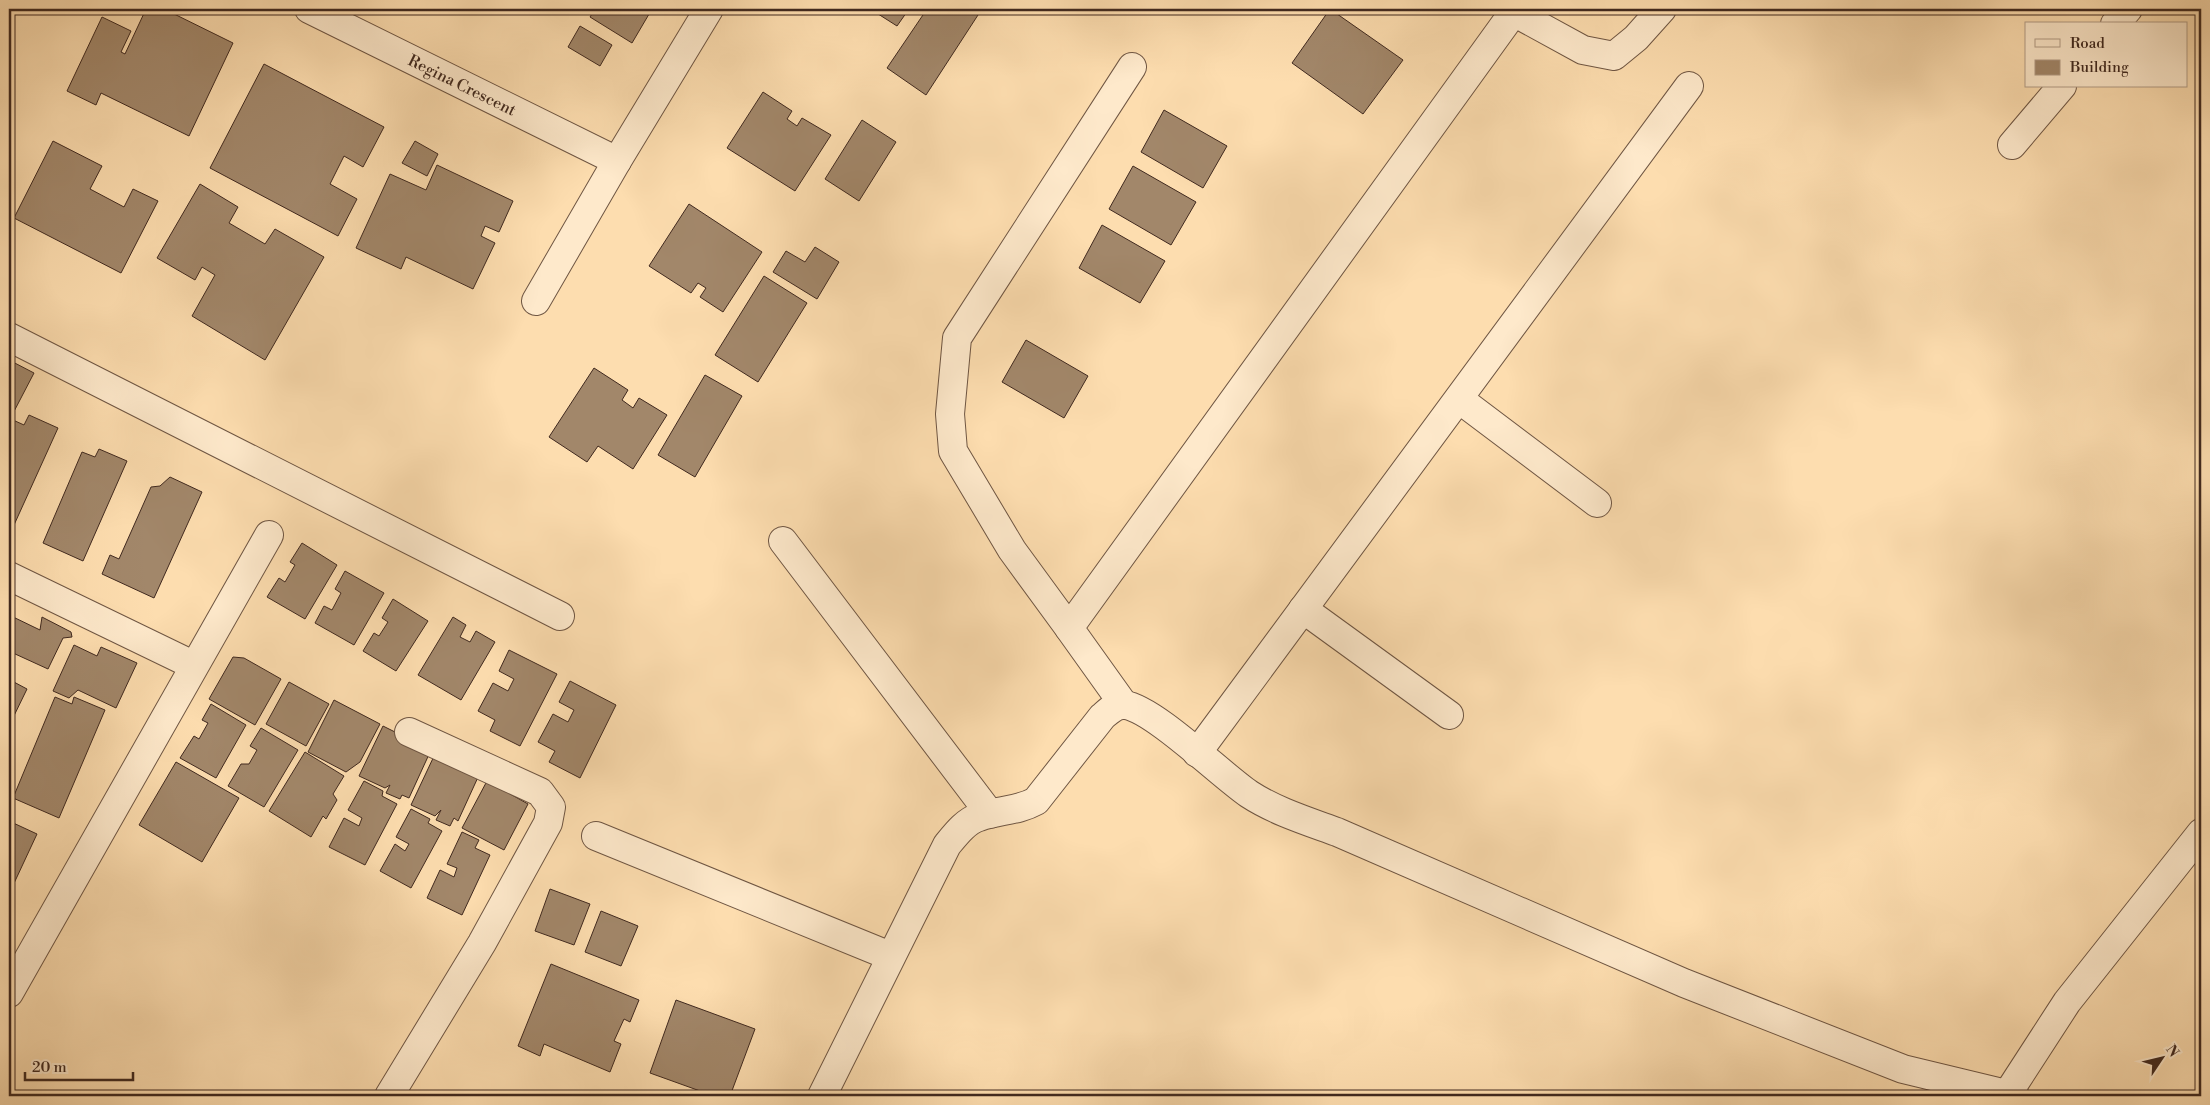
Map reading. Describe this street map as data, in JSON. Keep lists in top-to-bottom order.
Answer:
{
  "streets": {
    "street": ["Regina Crescent"]
  },
  "legend": ["Road", "Building"],
  "scale_bar": "20 m",
  "north": "top right"
}
